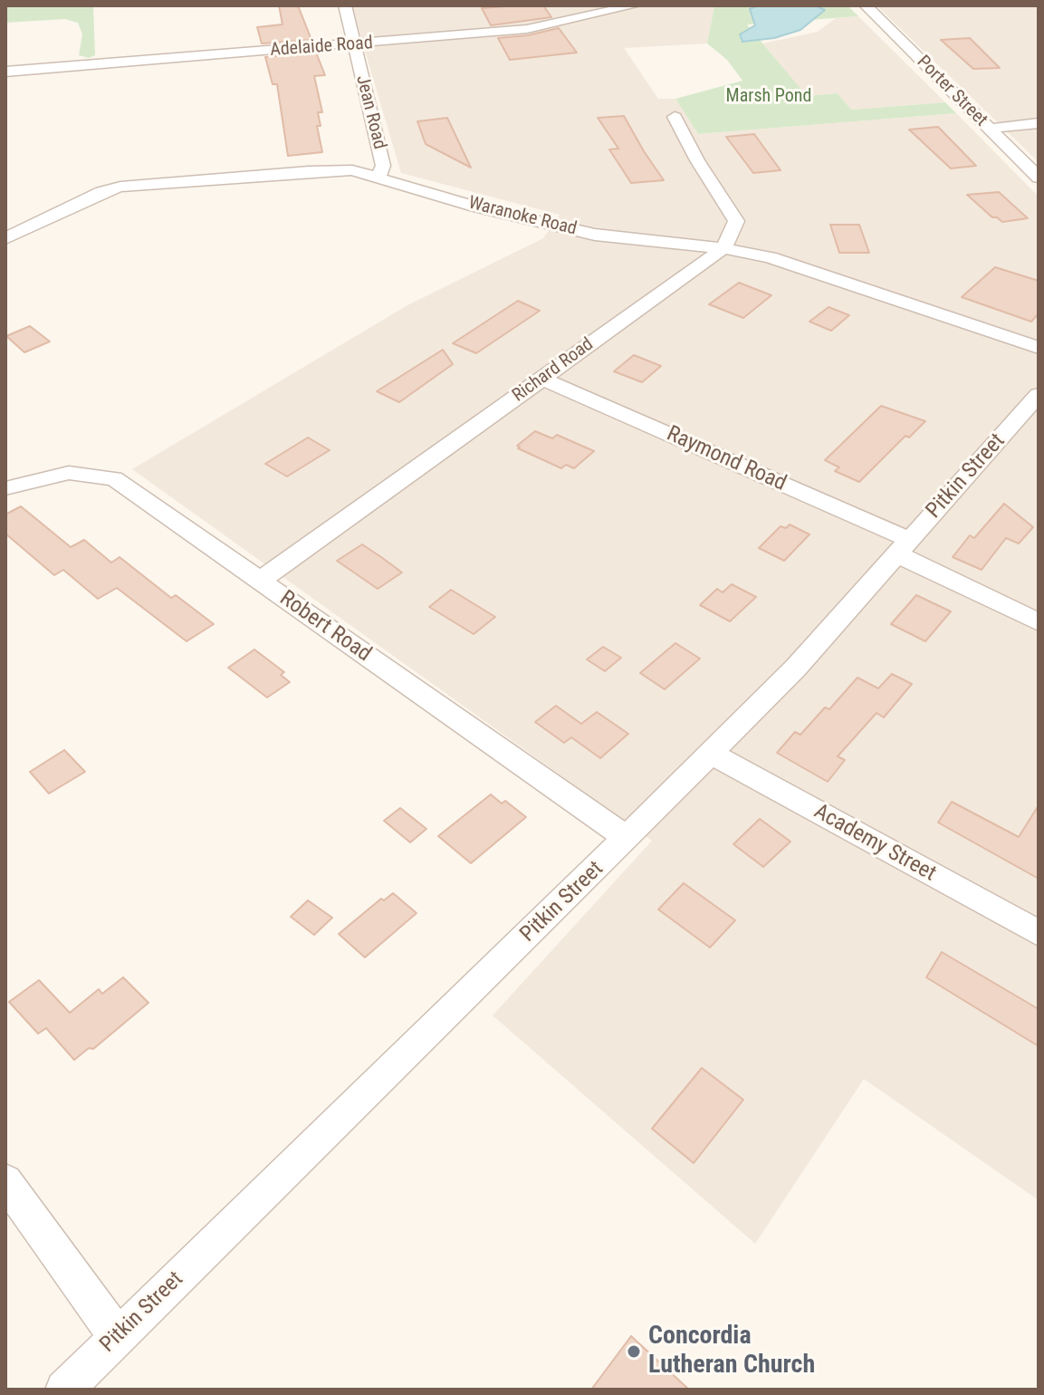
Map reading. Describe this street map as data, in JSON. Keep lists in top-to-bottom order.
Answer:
{
  "streets": {
    "street": [
      "Adelaide Road",
      "Porter Street",
      "Jean Road",
      "Waranoke Road",
      "Richard Road",
      "Raymond Road",
      "Pitkin Street",
      "Robert Road",
      "Academy Street"
    ]
  },
  "crossings": [
    ["Adelaide Road", "Jean Road"],
    ["Jean Road", "Waranoke Road"],
    ["Waranoke Road", "Richard Road"],
    ["Richard Road", "Raymond Road"],
    ["Richard Road", "Robert Road"],
    ["Raymond Road", "Pitkin Street"],
    ["Pitkin Street", "Robert Road"],
    ["Pitkin Street", "Academy Street"]
  ],
  "parks": ["Marsh Pond"],
  "places": ["Concordia Lutheran Church"]
}
